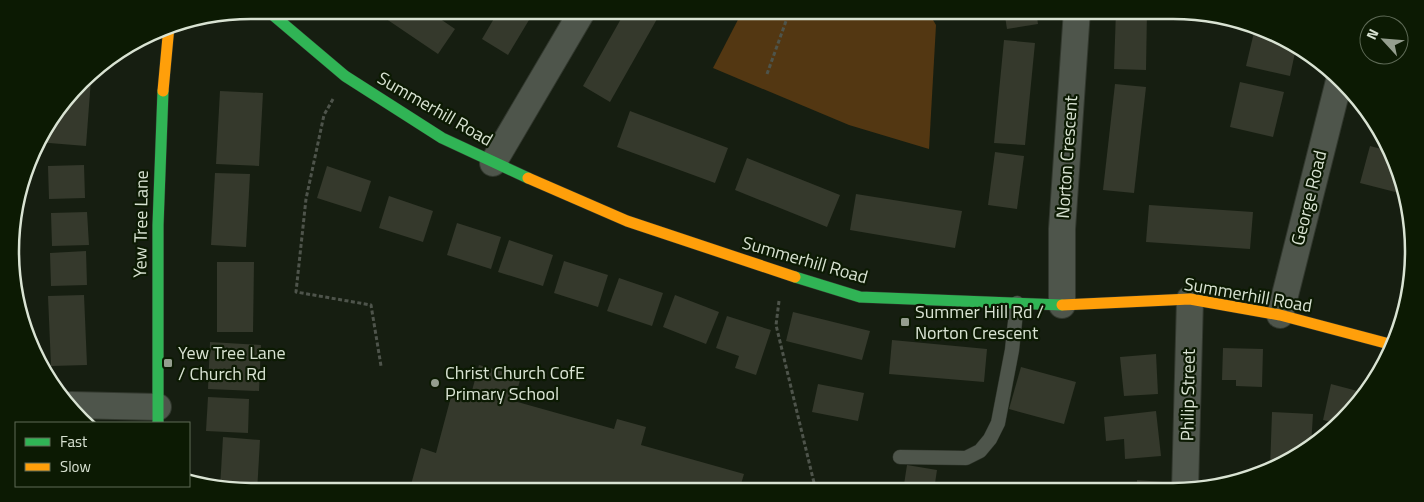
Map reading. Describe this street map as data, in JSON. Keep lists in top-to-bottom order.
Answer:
{
  "streets": {
    "main road": ["Summerhill Road", "Yew Tree Lane"],
    "street": ["Norton Crescent", "George Road", "Philip Street"]
  },
  "crossings": [
    ["Summerhill Road", "Norton Crescent"],
    ["Summerhill Road", "George Road"],
    ["Summerhill Road", "Philip Street"]
  ],
  "places": {
    "transit": ["Summer Hill Rd / Norton Crescent", "Yew Tree Lane / Church Rd"],
    "other": ["Christ Church CofE Primary School"]
  },
  "legend": ["Fast", "Slow"],
  "north": "top left"
}
